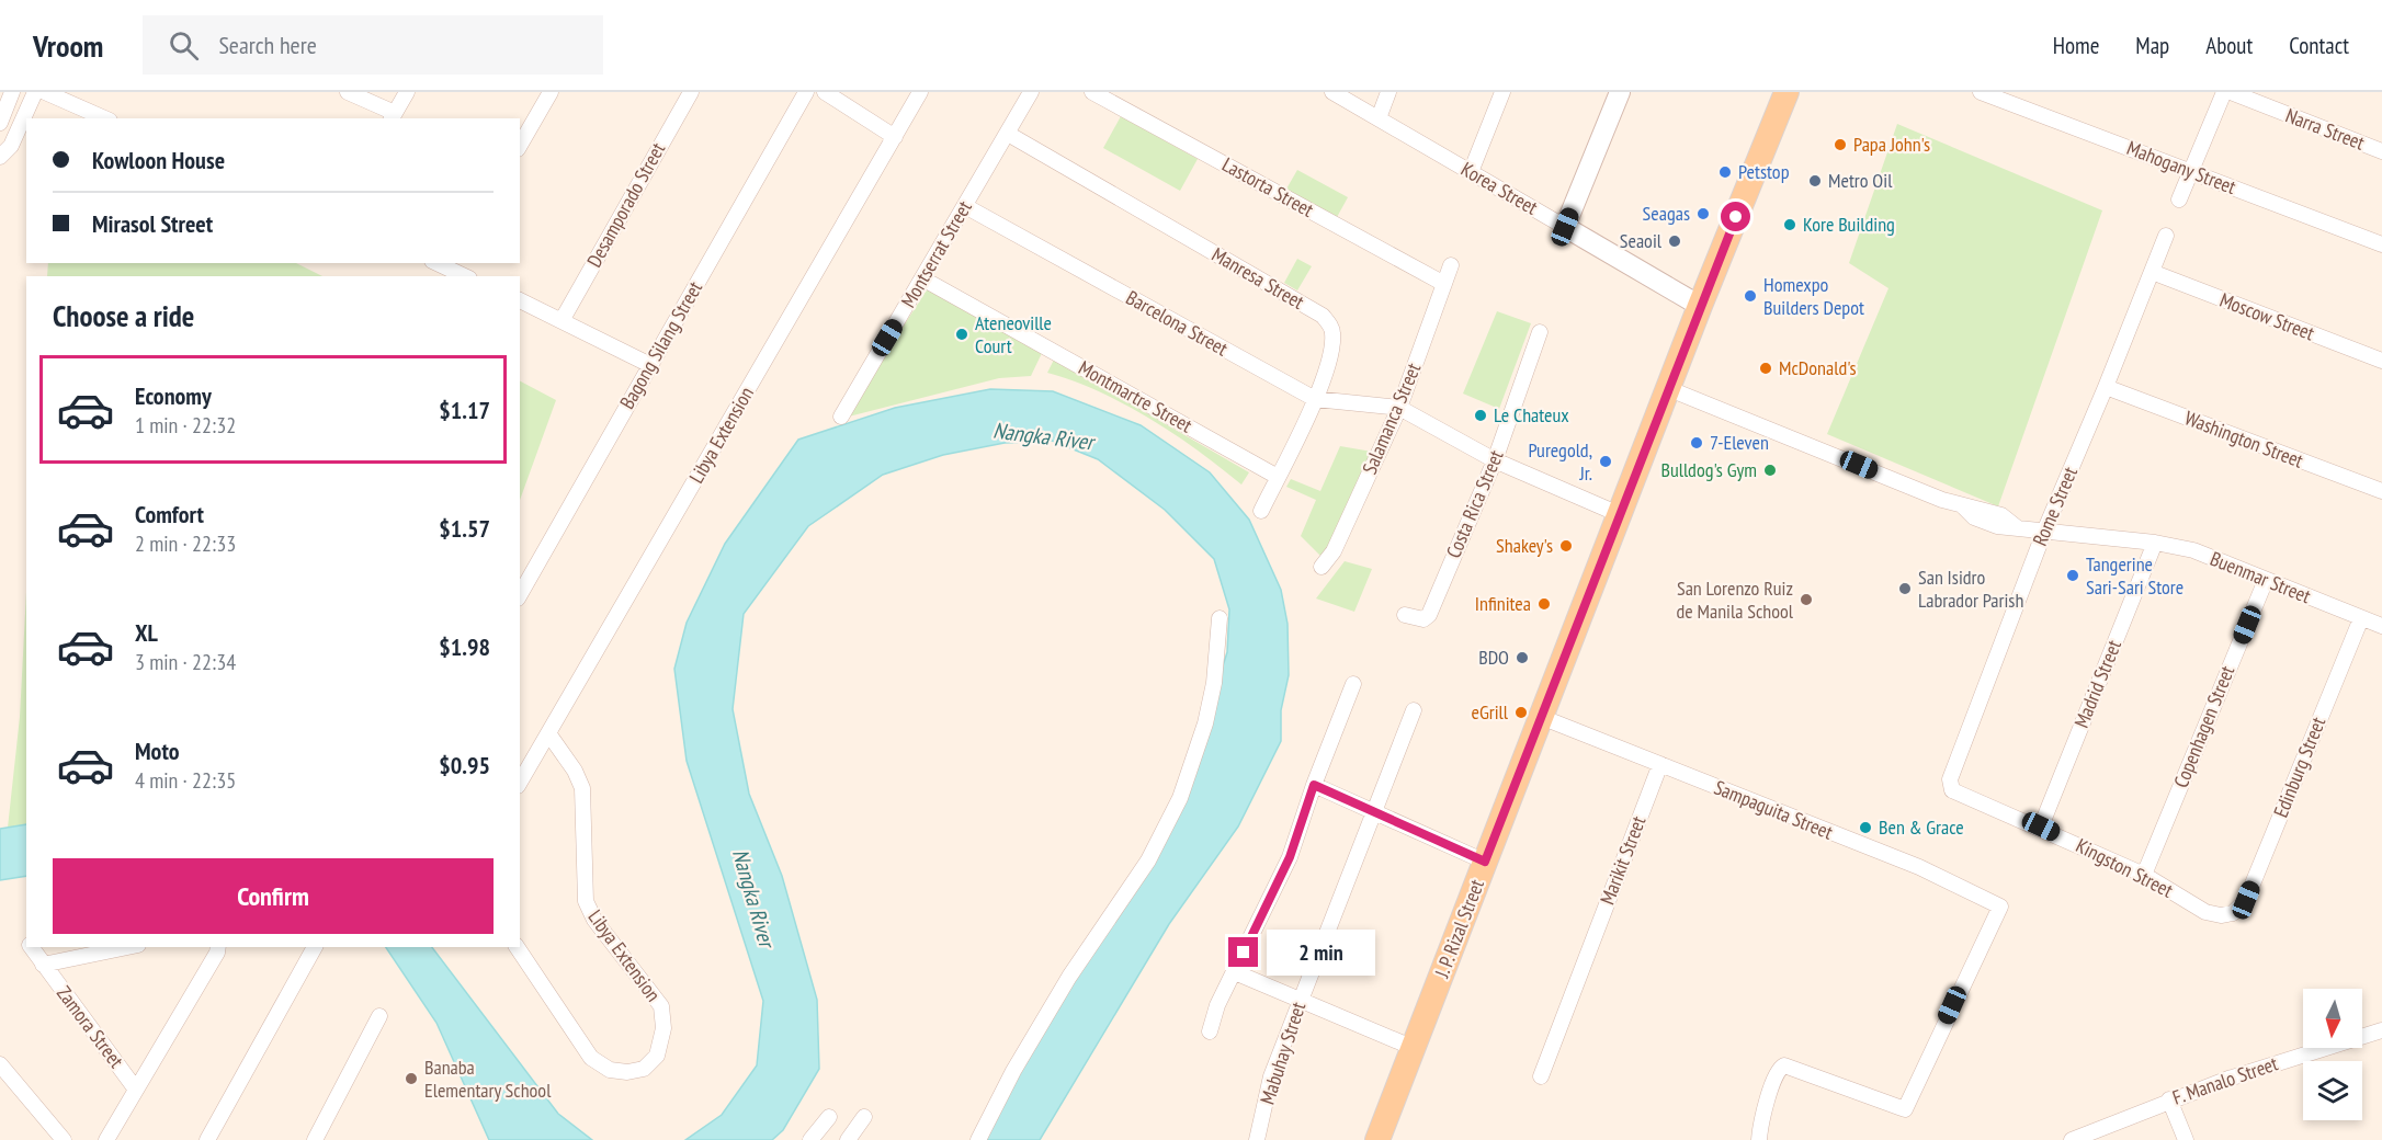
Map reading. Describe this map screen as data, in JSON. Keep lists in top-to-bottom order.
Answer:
{
  "streets": {
    "main road": ["J. P. Rizal Street"],
    "street": [
      "Narra Street",
      "Mahogany Street",
      "Lastorta Street",
      "Korea Street",
      "Desamporado Street",
      "Montserrat Street",
      "Manresa Street",
      "Moscow Street",
      "Barcelona Street",
      "Bagong Silang Street",
      "Montmartre Street",
      "Salamanca Street",
      "Libya Extension",
      "Washington Street",
      "Costa Rica Street",
      "Rome Street",
      "Buenmar Street",
      "Madrid Street",
      "Copenhagen Street",
      "Edinburg Street",
      "Sampaguita Street",
      "Marikit Street",
      "Kingston Street",
      "Zamora Street",
      "Mabuhay Street",
      "F. Manalo Street"
    ]
  },
  "crossings": [
    ["Lastorta Street", "Salamanca Street"],
    ["Korea Street", "J. P. Rizal Street"],
    ["Montserrat Street", "Manresa Street"],
    ["Montserrat Street", "Barcelona Street"],
    ["Montserrat Street", "Montmartre Street"],
    ["Manresa Street", "Barcelona Street"],
    ["Manresa Street", "Montmartre Street"],
    ["Moscow Street", "Rome Street"],
    ["Barcelona Street", "Salamanca Street"],
    ["Washington Street", "Rome Street"],
    ["Rome Street", "Buenmar Street"],
    ["Rome Street", "Kingston Street"],
    ["Buenmar Street", "Madrid Street"],
    ["Buenmar Street", "Copenhagen Street"],
    ["Buenmar Street", "Edinburg Street"],
    ["Buenmar Street", "J. P. Rizal Street"],
    ["Madrid Street", "Kingston Street"],
    ["Copenhagen Street", "Kingston Street"],
    ["Edinburg Street", "Kingston Street"],
    ["Sampaguita Street", "Marikit Street"]
  ],
  "water": ["Nangka River"],
  "places": [
    "Papa John's",
    "Petstop",
    "Metro Oil",
    "Seagas",
    "Kore Building",
    "Seaoil",
    "Homexpo Builders Depot",
    "Ateneoville Court",
    "McDonald's",
    "Le Chateux",
    "7-Eleven",
    "Puregold, Jr.",
    "Bulldog's Gym",
    "Shakey's",
    "Tangerine Sari-Sari Store",
    "San Isidro Labrador Parish",
    "San Lorenzo Ruiz de Manila School",
    "Infinitea",
    "BDO",
    "eGrill",
    "Ben & Grace",
    "Banaba Elementary School"
  ],
  "north": "bottom",
  "page": {
    "header": "Vroom",
    "search": "Search here",
    "nav": [
      "Home",
      "Map",
      "About",
      "Contact"
    ],
    "banner": ["Kowloon House", "Mirasol Street"],
    "heading": "Choose a ride",
    "list": [
      {
        "name": "Economy",
        "note": "1 min · 22:32",
        "value": "$1.17"
      },
      {
        "name": "Comfort",
        "note": "2 min · 22:33",
        "value": "$1.57"
      },
      {
        "name": "XL",
        "note": "3 min · 22:34",
        "value": "$1.98"
      },
      {
        "name": "Moto",
        "note": "4 min · 22:35",
        "value": "$0.95"
      }
    ],
    "buttons": "Confirm",
    "bubble": "2 min"
  }
}
